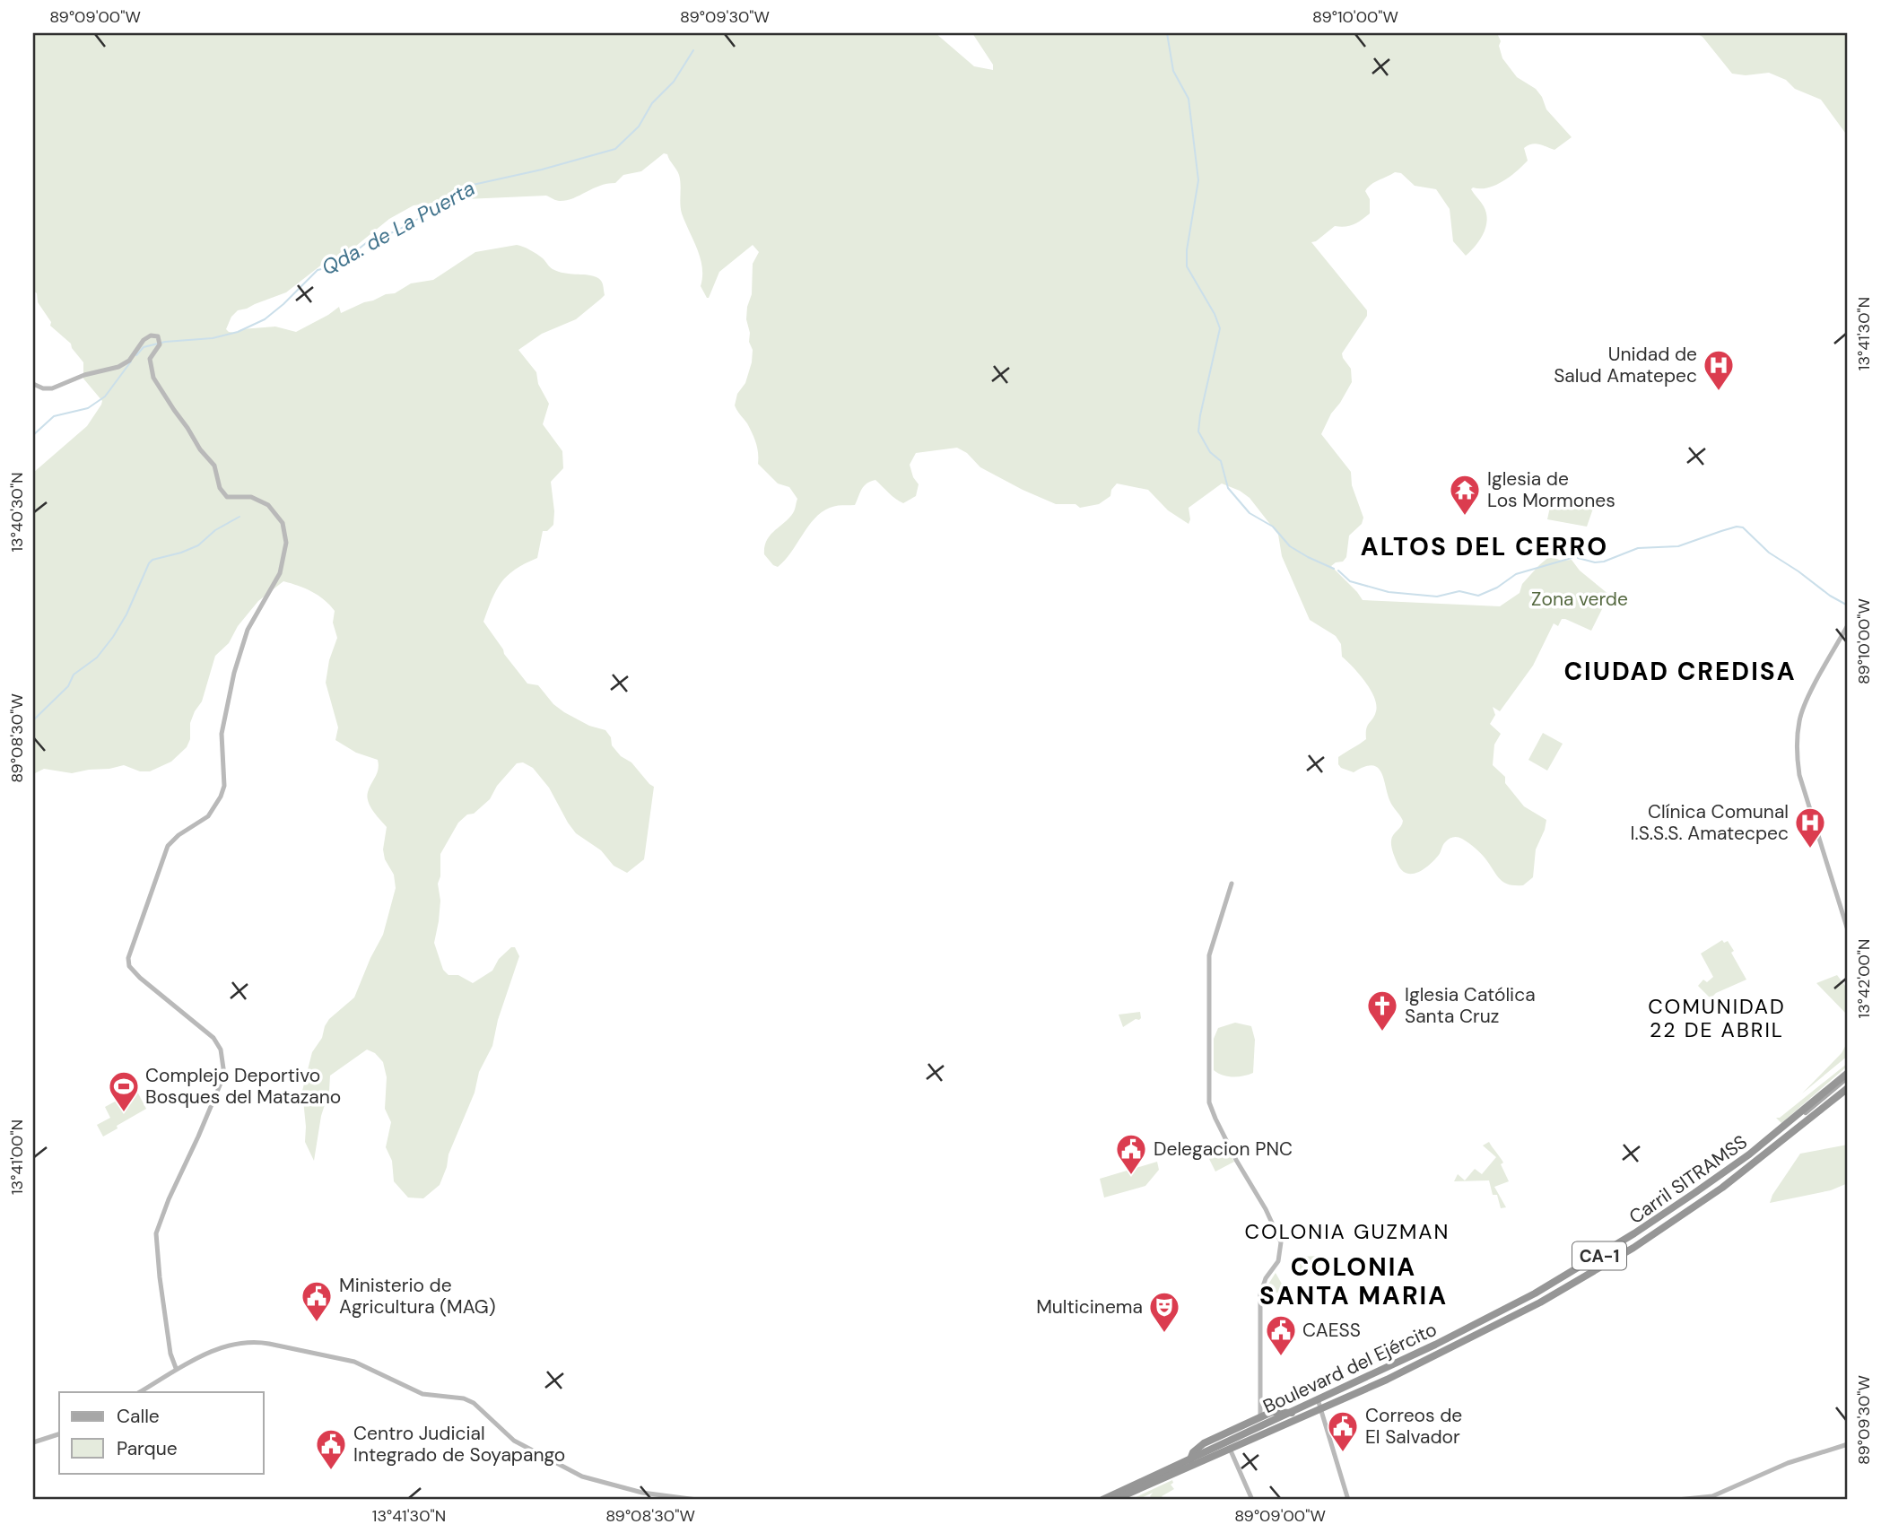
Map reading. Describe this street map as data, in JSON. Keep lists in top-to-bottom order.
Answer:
{
  "streets": {
    "highway": ["CA-1", "Boulevard del Ejército"],
    "main road": ["Carril SITRAMSS"]
  },
  "crossings": [
    ["Carril SITRAMSS", "Boulevard del Ejército"]
  ],
  "districts": [
    "ALTOS DEL CERRO",
    "CIUDAD CREDISA",
    "COMUNIDAD 22 DE ABRIL",
    "COLONIA GUZMAN",
    "COLONIA SANTA MARIA"
  ],
  "water": ["Qda. de La Puerta"],
  "parks": ["Zona verde"],
  "places": {
    "hospital": ["Unidad de Salud Amatepec", "Clínica Comunal I.S.S.S. Amatecpec"],
    "temple": ["Iglesia de Los Mormones"],
    "church": ["Iglesia Católica Santa Cruz"],
    "sports": ["Complejo Deportivo Bosques del Matazano"],
    "public building": [
      "Delegacion PNC",
      "Ministerio de Agricultura (MAG)",
      "CAESS",
      "Correos de El Salvador",
      "Centro Judicial Integrado de Soyapango"
    ],
    "theatre": ["Multicinema"]
  },
  "legend": ["Calle", "Parque"],
  "coordinates": [
    "89°09'00\"W",
    "89°09'30\"W",
    "89°10'00\"W",
    "13°41'30\"N",
    "13°40'30\"N",
    "89°08'30\"W",
    "13°42'00\"N",
    "13°41'00\"N"
  ]
}
